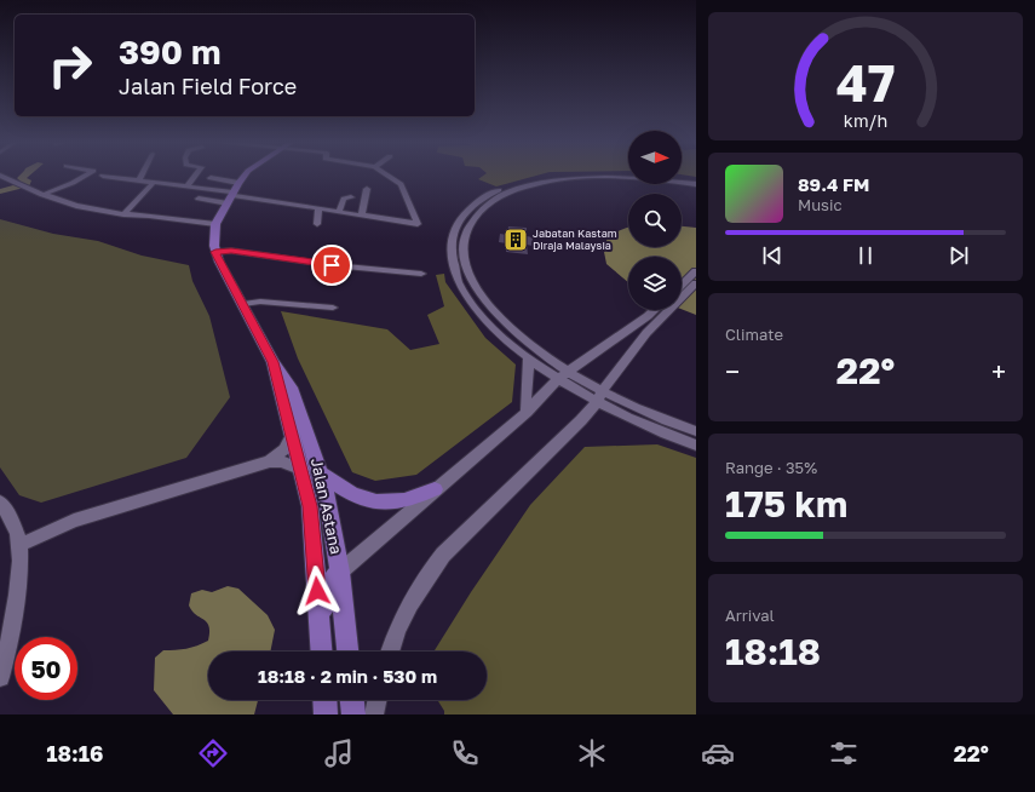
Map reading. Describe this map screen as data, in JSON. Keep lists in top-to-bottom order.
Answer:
{
  "streets": {
    "main road": ["Jalan Astana"]
  },
  "places": {
    "building": ["Jabatan Kastam Diraja Malaysia"]
  },
  "north": "right",
  "page": {
    "turn": ["390 m", "Jalan Field Force"],
    "song": ["89.4 FM", "Music"],
    "tile": [
      "Climate",
      ["Range · 35%", "175 km"],
      ["Arrival", "18:18"]
    ],
    "heat": ["−", "22°", "+"],
    "limit": "50",
    "trip": "18:18 · 2 min · 530 m",
    "tabs": ["18:16", "22°"],
    "gauge": ["47", "km/h"]
  }
}
